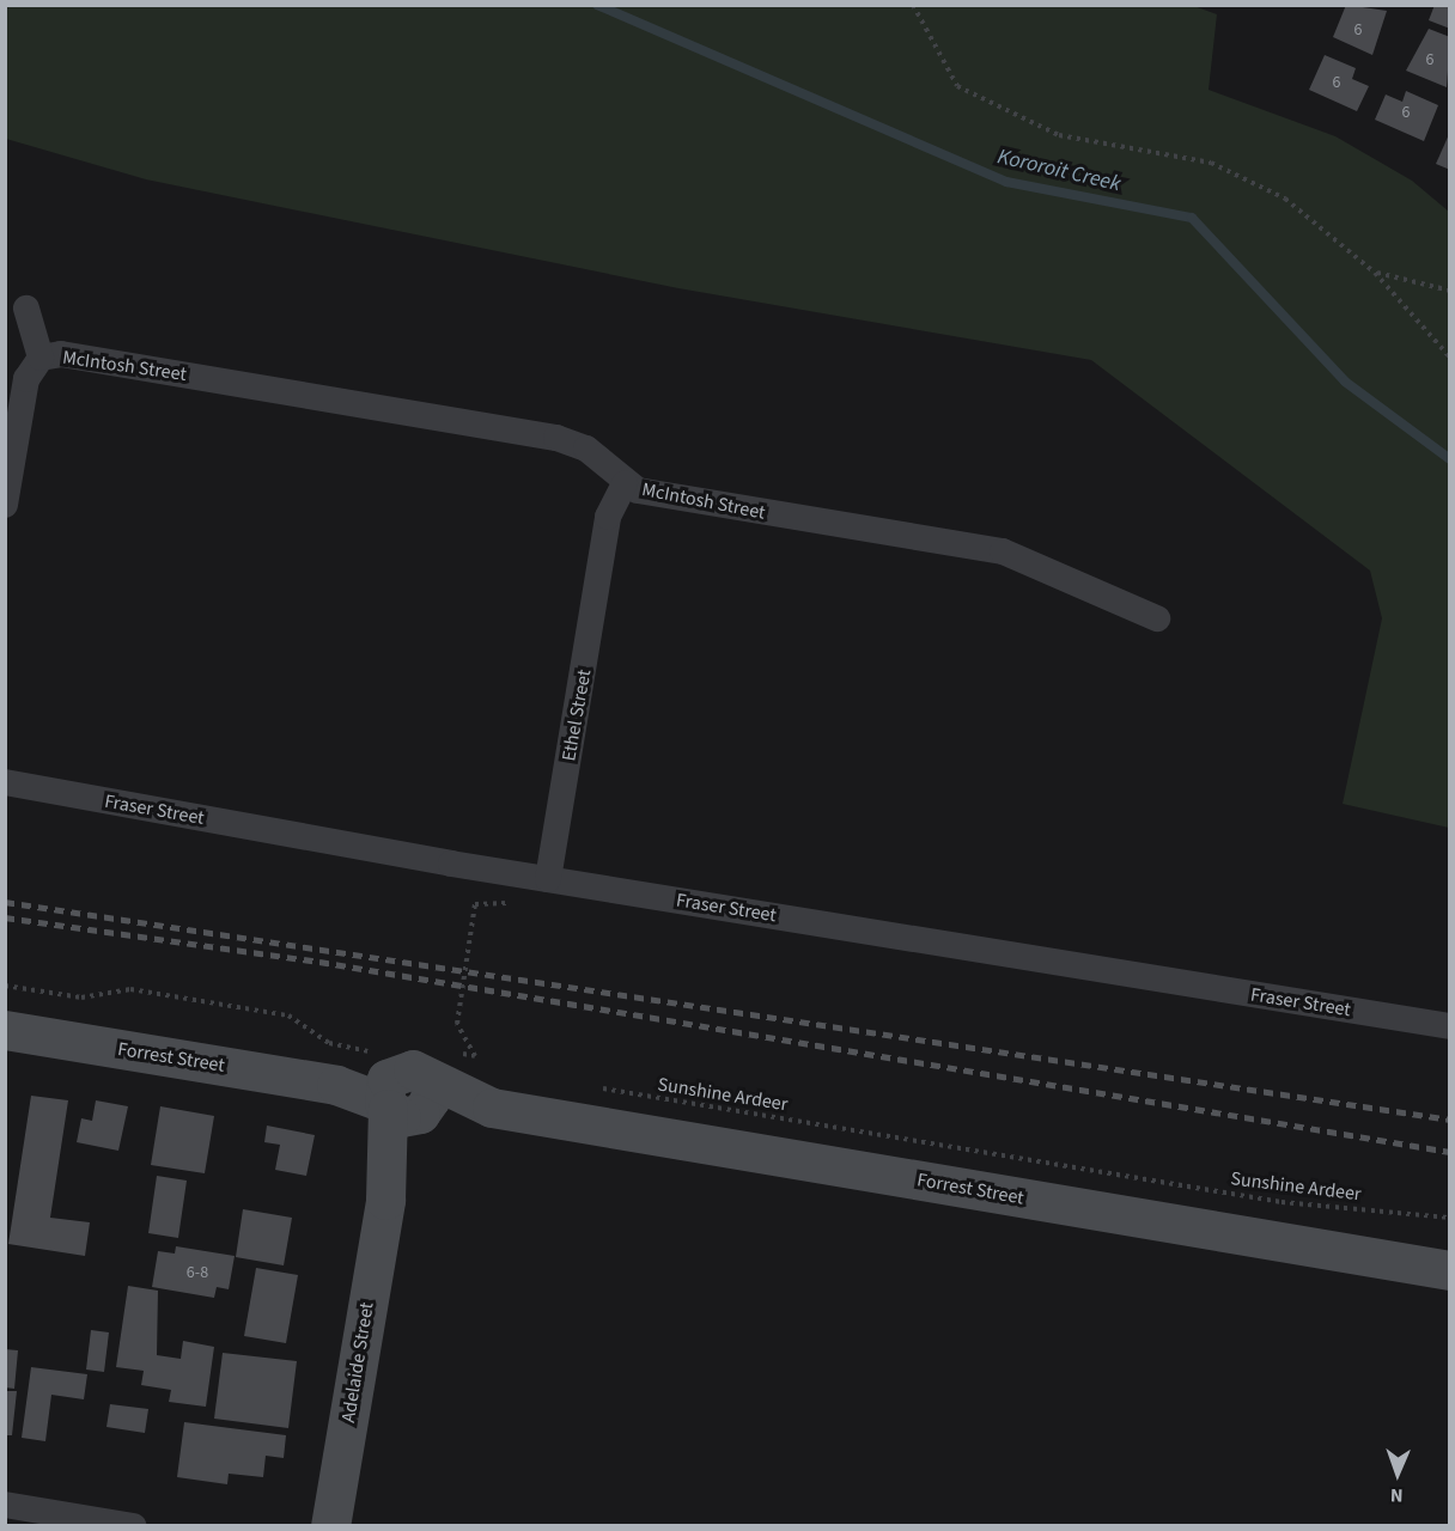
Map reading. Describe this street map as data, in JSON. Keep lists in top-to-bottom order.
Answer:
{
  "streets": {
    "street": [
      "McIntosh Street",
      "Ethel Street",
      "Fraser Street",
      "Forrest Street",
      "Adelaide Street"
    ],
    "path": ["Sunshine Ardeer"]
  },
  "crossings": [
    ["McIntosh Street", "Ethel Street"],
    ["Ethel Street", "Fraser Street"],
    ["Forrest Street", "Adelaide Street"]
  ],
  "water": ["Kororoit Creek"],
  "house_numbers": [
    "6",
    "6",
    "6",
    "6",
    "6-8"
  ],
  "north": "bottom"
}
